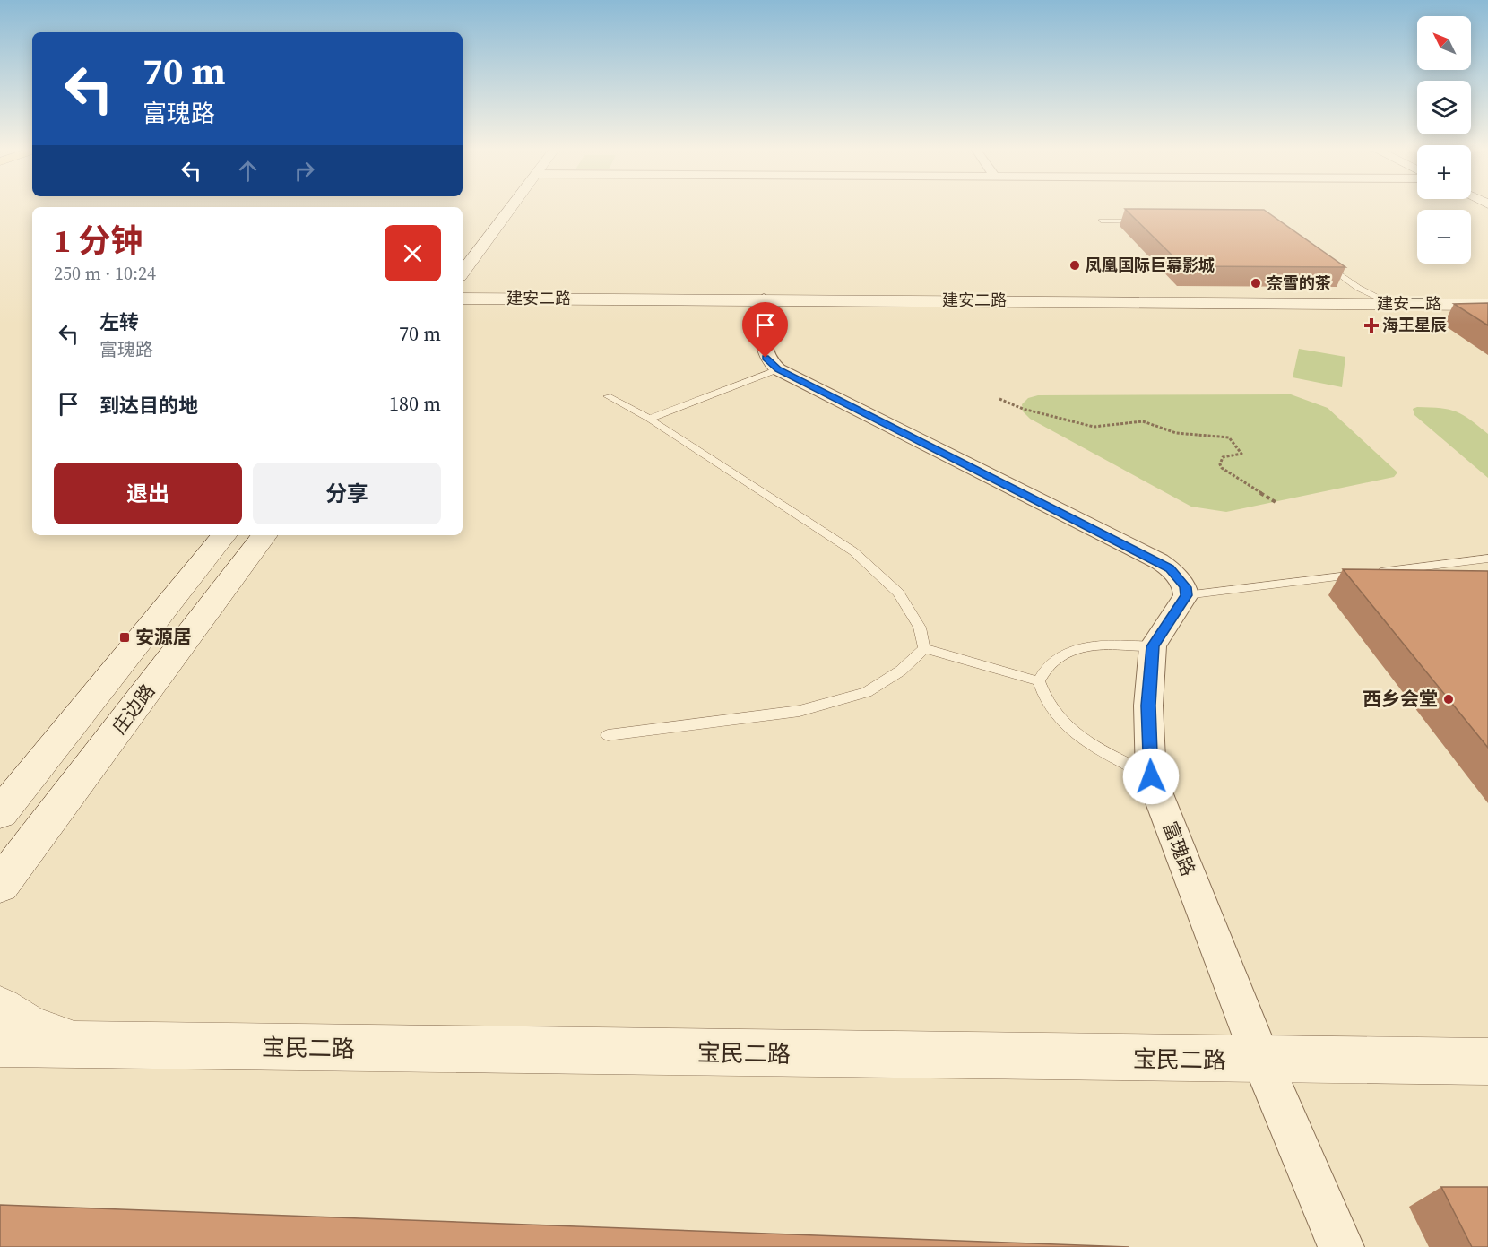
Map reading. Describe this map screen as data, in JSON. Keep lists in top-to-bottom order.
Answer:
{
  "streets": {
    "main road": ["建安二路", "庄边路", "宝民二路"],
    "street": ["富瑰路"]
  },
  "crossings": [
    ["富瑰路", "宝民二路"]
  ],
  "places": {
    "other": ["凤凰国际巨幕影城", "奈雪的茶", "西乡会堂"],
    "health": ["海王星辰"],
    "transit": ["安源居"]
  },
  "north": "top left",
  "page": {
    "map_buttons": ["+", "−"],
    "turn": ["70 m", "富瑰路"],
    "heading": ["1 分钟", "250 m · 10:24"],
    "list": [
      {
        "name": "左转",
        "note": "富瑰路",
        "value": "70 m"
      },
      {
        "name": "到达目的地",
        "value": "180 m"
      }
    ],
    "buttons": ["退出", "分享"]
  }
}
